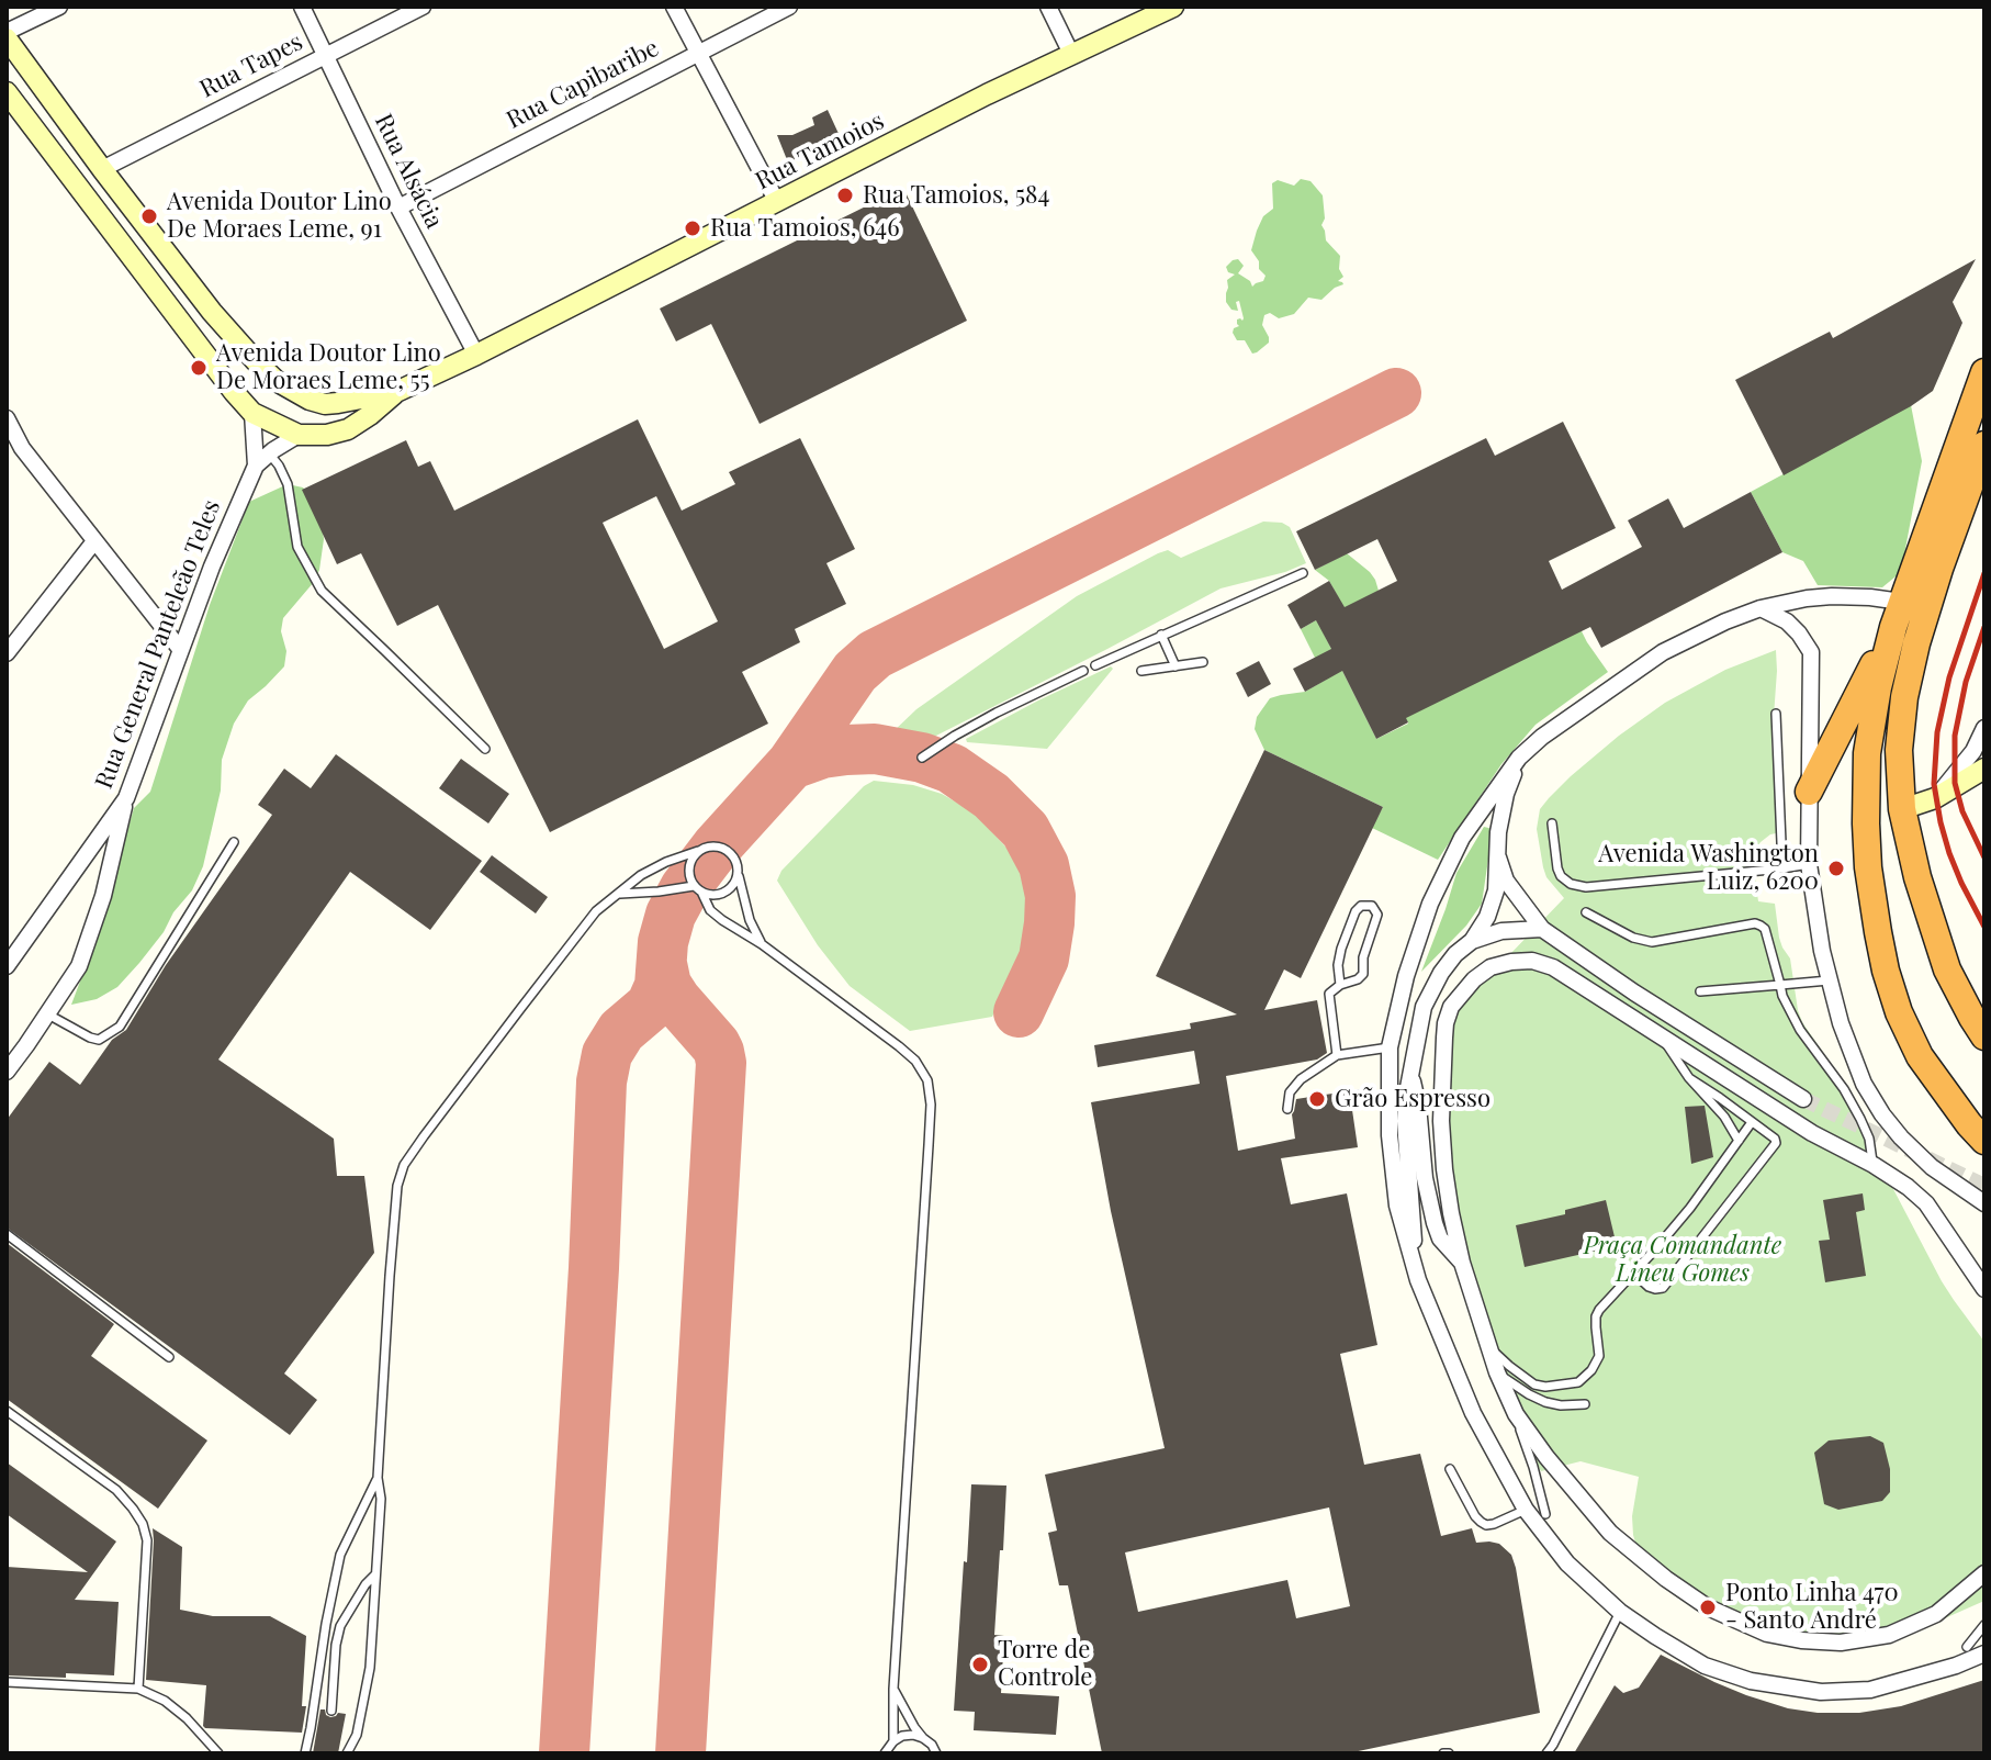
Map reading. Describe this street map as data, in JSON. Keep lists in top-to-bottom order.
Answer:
{
  "streets": {
    "main road": ["Rua Tamoios"],
    "street": [
      "Rua Tapes",
      "Rua Capibaribe",
      "Rua Alsácia",
      "Rua General Panteleão Teles"
    ]
  },
  "crossings": [
    ["Rua Tapes", "Rua Alsácia"],
    ["Rua Capibaribe", "Rua Alsácia"],
    ["Rua Tamoios", "Rua Alsácia"],
    ["Rua Tamoios", "Rua General Panteleão Teles"]
  ],
  "parks": ["Praça Comandante Lineu Gomes"],
  "places": [
    "Rua Tamoios, 584",
    "Avenida Doutor Lino De Moraes Leme, 91",
    "Rua Tamoios, 646",
    "Avenida Doutor Lino De Moraes Leme, 55",
    "Avenida Washington Luiz, 6200",
    "Grão Espresso",
    "Ponto Linha 470 - Santo André",
    "Torre de Controle"
  ]
}
